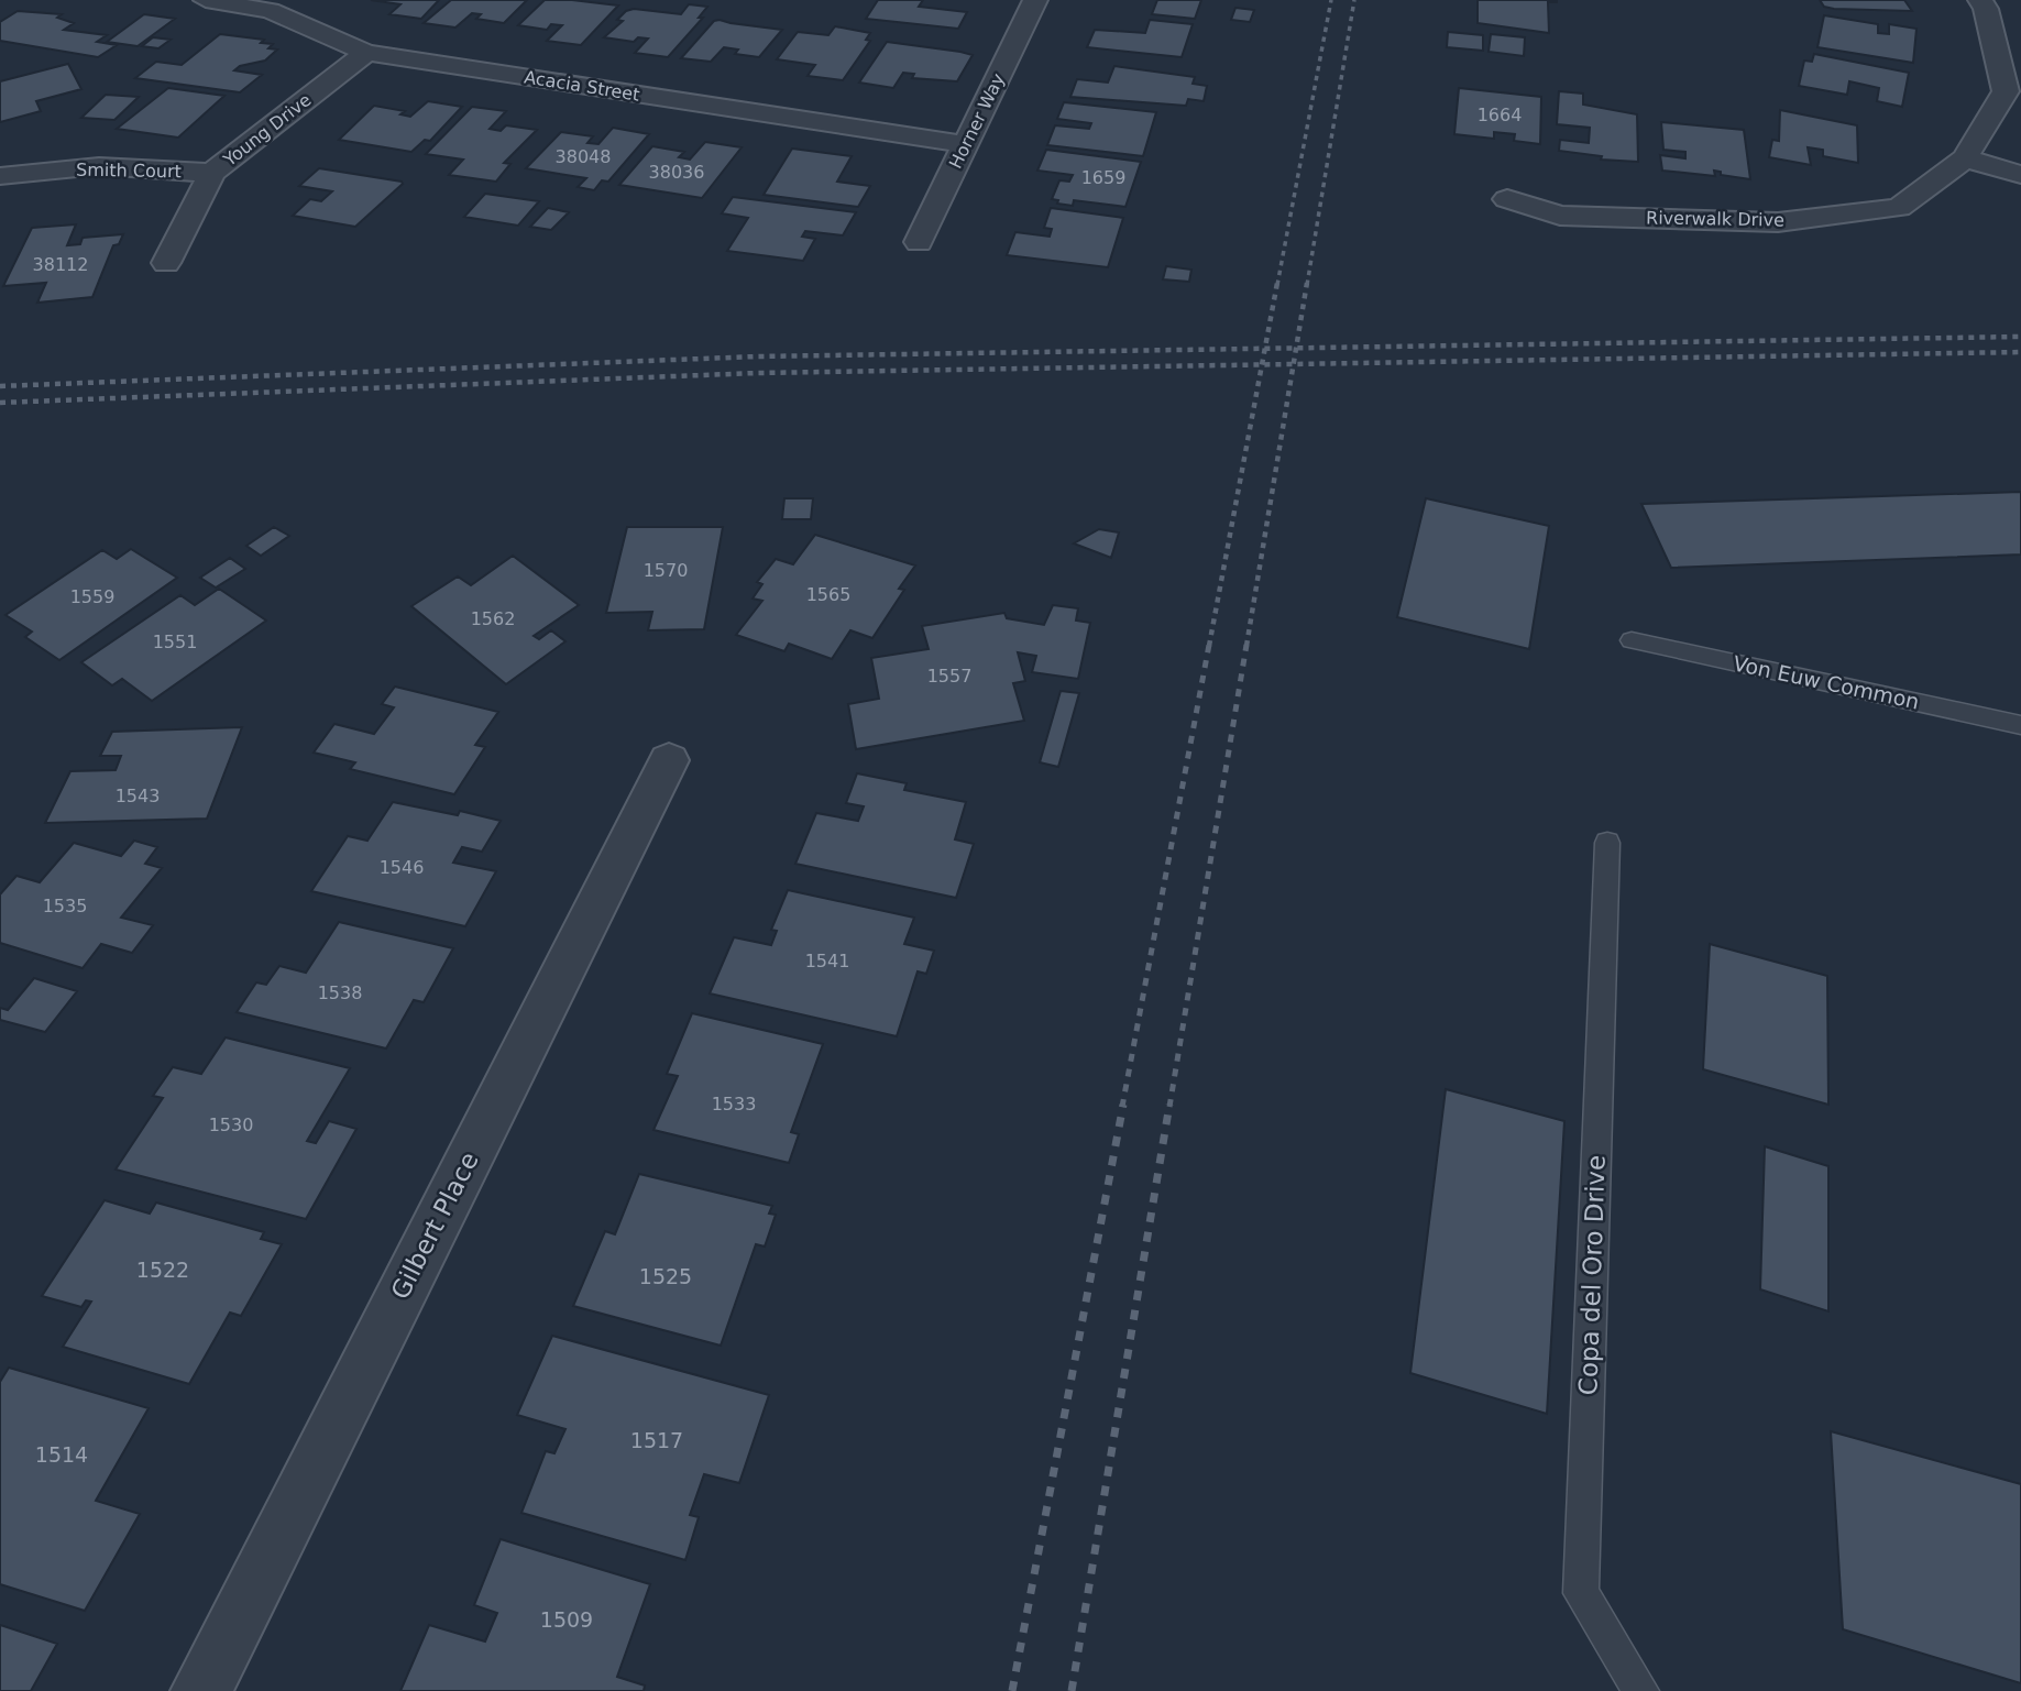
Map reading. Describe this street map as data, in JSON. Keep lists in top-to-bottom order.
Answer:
{
  "streets": {
    "street": [
      "Acacia Street",
      "Horner Way",
      "Young Drive",
      "Smith Court",
      "Riverwalk Drive",
      "Gilbert Place"
    ],
    "lane": ["Von Euw Common", "Copa del Oro Drive"]
  },
  "crossings": [
    ["Acacia Street", "Horner Way"],
    ["Acacia Street", "Young Drive"],
    ["Young Drive", "Smith Court"]
  ],
  "house_numbers": [
    "1664",
    "38048",
    "38036",
    "1659",
    "38112",
    "1570",
    "1565",
    "1559",
    "1562",
    "1551",
    "1557",
    "1543",
    "1546",
    "1535",
    "1541",
    "1538",
    "1533",
    "1530",
    "1522",
    "1525",
    "1517",
    "1514",
    "1509"
  ]
}
